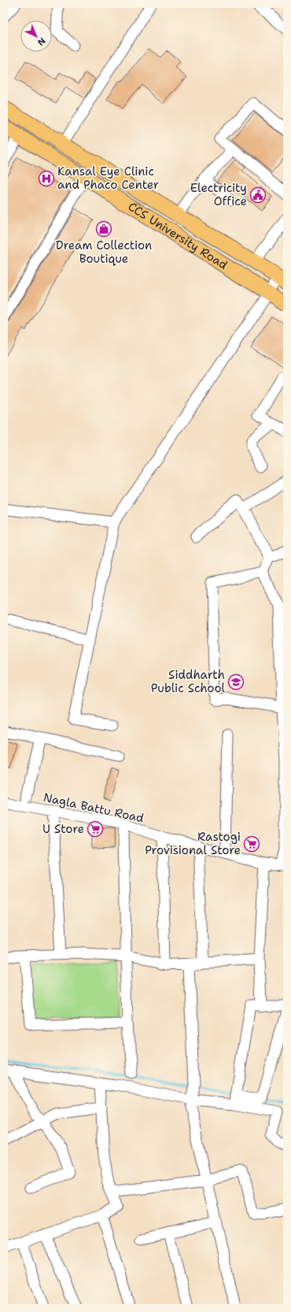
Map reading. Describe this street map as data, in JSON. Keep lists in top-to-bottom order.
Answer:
{
  "streets": {
    "highway": ["CCS University Road"],
    "street": ["Nagla Battu Road"]
  },
  "places": {
    "hospital": ["Kansal Eye Clinic and Phaco Center"],
    "public building": ["Electricity Office"],
    "shop": ["Dream Collection Boutique"],
    "school or university": ["Siddharth Public School"],
    "supermarket": ["U Store", "Rastogi Provisional Store"]
  },
  "north": "bottom right"
}
